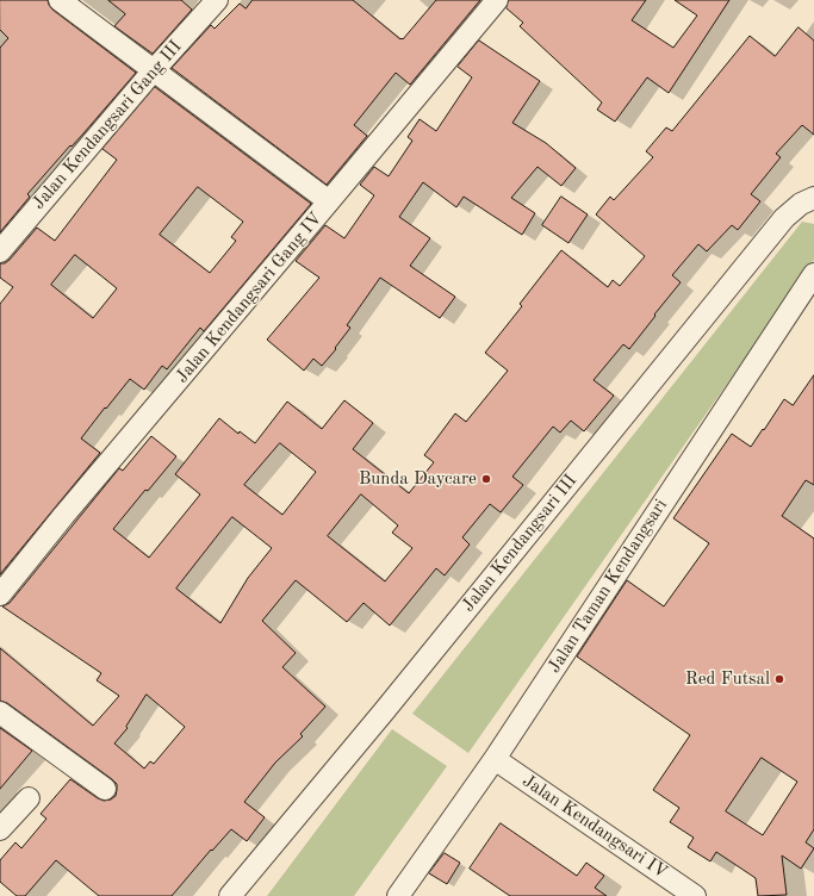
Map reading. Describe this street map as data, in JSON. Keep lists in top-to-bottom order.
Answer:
{
  "streets": {
    "street": [
      "Jalan Kendangsari Gang III",
      "Jalan Kendangsari Gang IV",
      "Jalan Kendangsari III",
      "Jalan Taman Kendangsari",
      "Jalan Kendangsari IV"
    ]
  },
  "crossings": [
    ["Jalan Taman Kendangsari", "Jalan Kendangsari IV"]
  ],
  "places": ["Bunda Daycare", "Red Futsal"]
}
